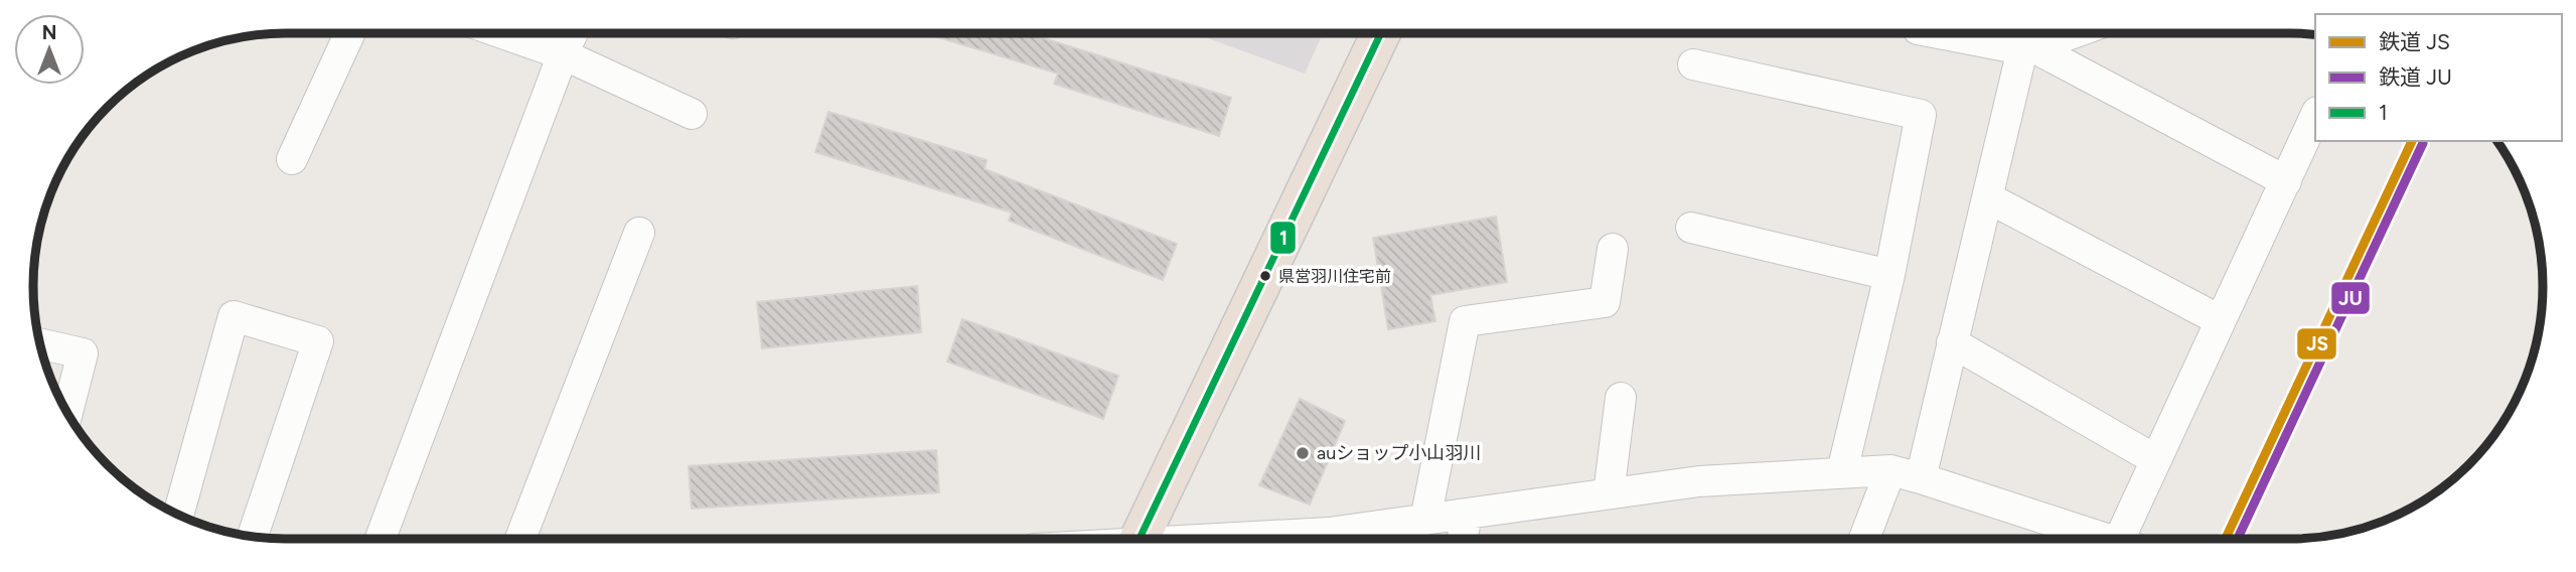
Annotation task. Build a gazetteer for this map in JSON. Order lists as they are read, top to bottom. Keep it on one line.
{"places":["県営羽川住宅前","auショップ小山羽川"],"lines":["transit line 1","rail line JS","rail line JU"],"legend":["鉄道 JS","鉄道 JU","1"],"north":"top"}
